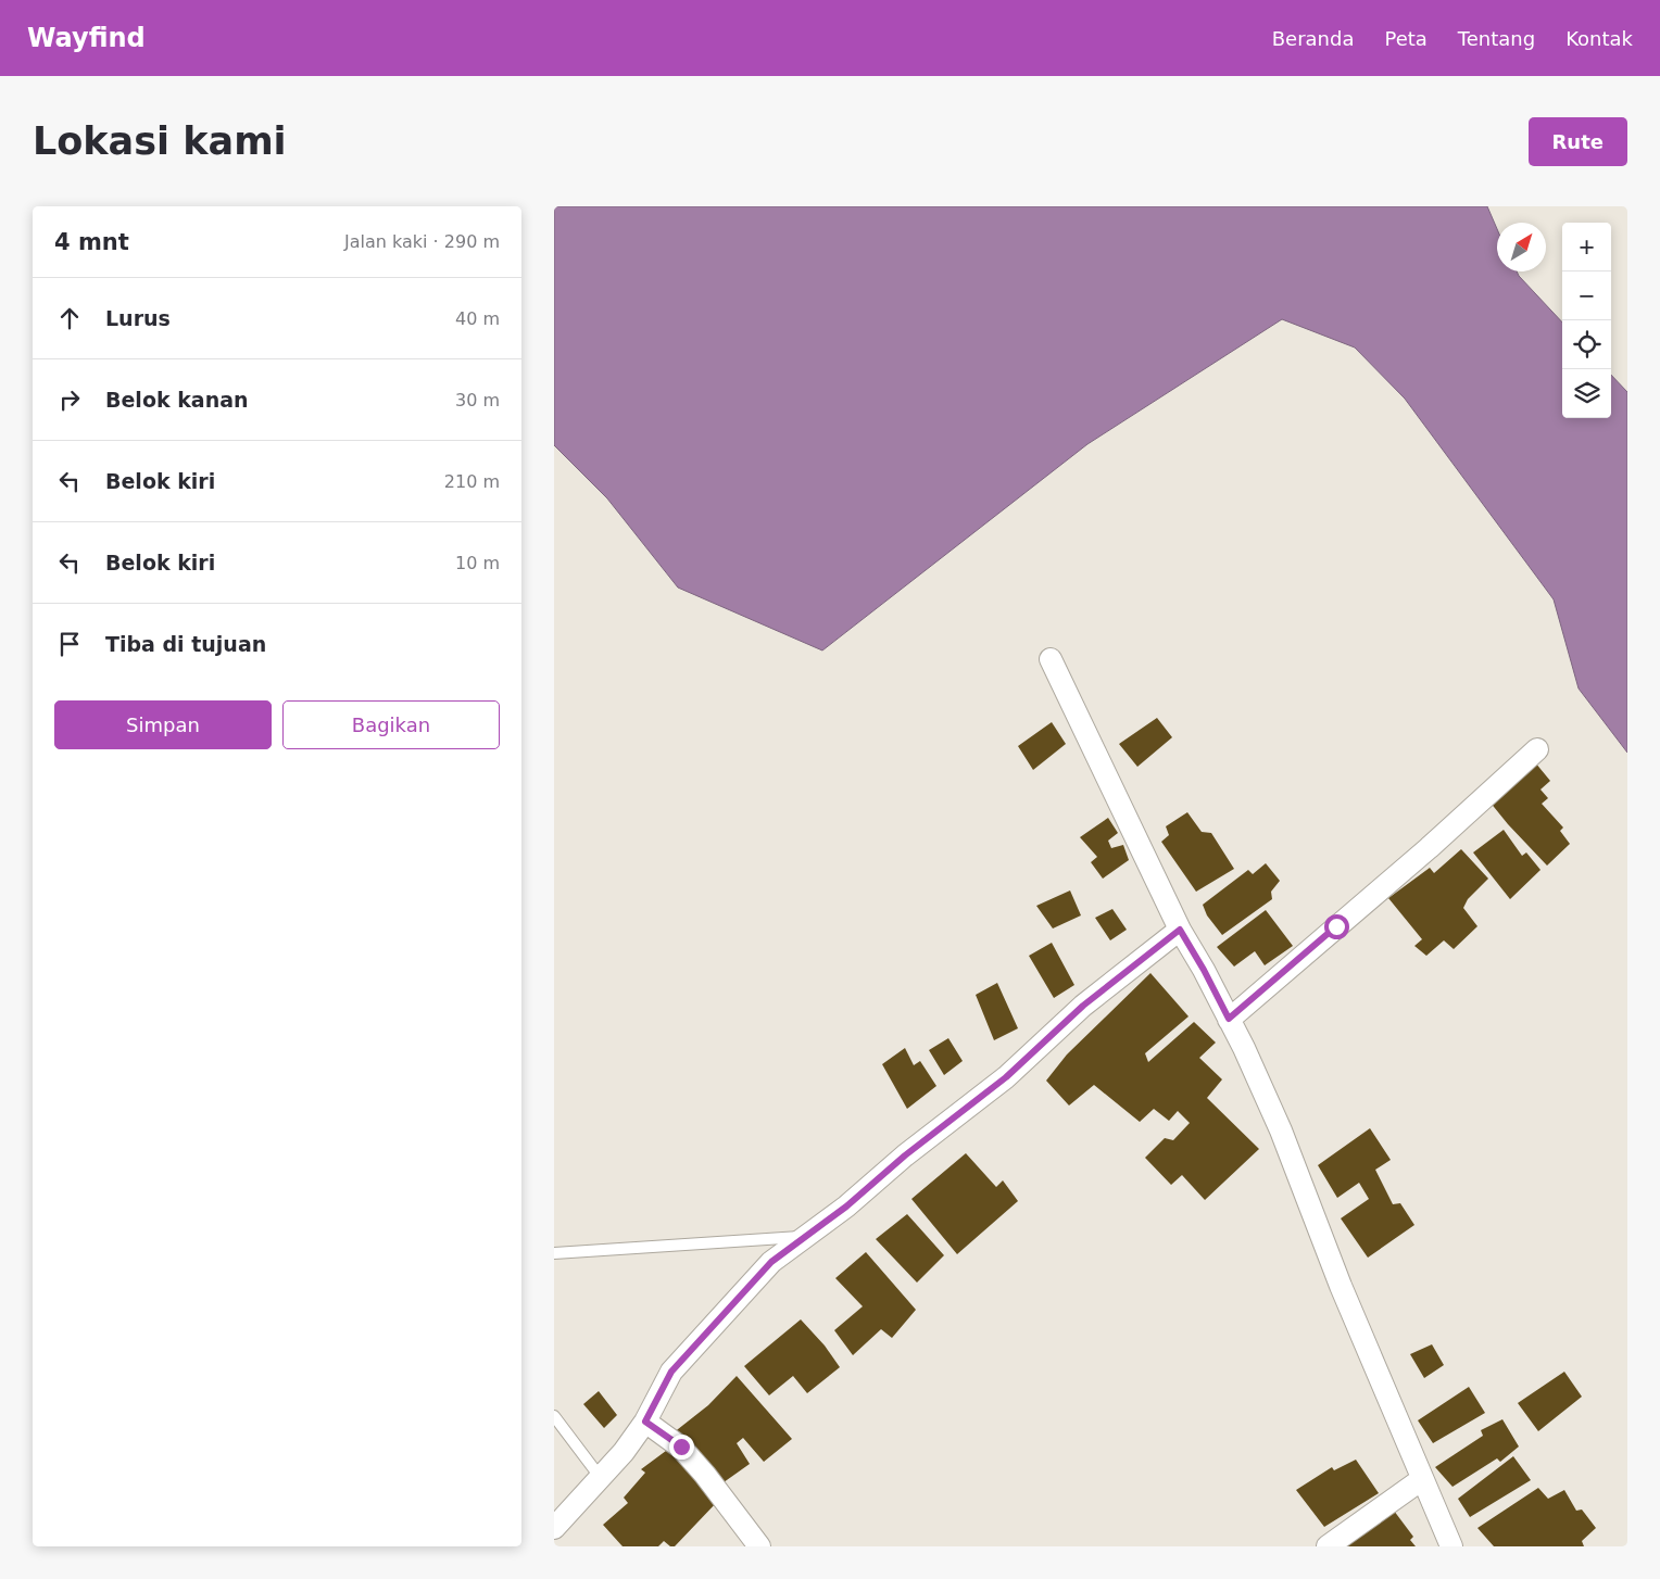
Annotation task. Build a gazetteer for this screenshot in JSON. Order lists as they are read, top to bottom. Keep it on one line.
{"north":"top right","page":{"header":"Wayfind","nav":["Beranda","Peta","Tentang","Kontak"],"buttons":["Rute",["Simpan","Bagikan"]],"title":"Lokasi kami","heading":["4 mnt","Jalan kaki · 290 m"],"map_buttons":["+","−"],"list":[["Lurus","40 m"],["Belok kanan","30 m"],["Belok kiri","210 m"],["Belok kiri","10 m"],"Tiba di tujuan"]}}
